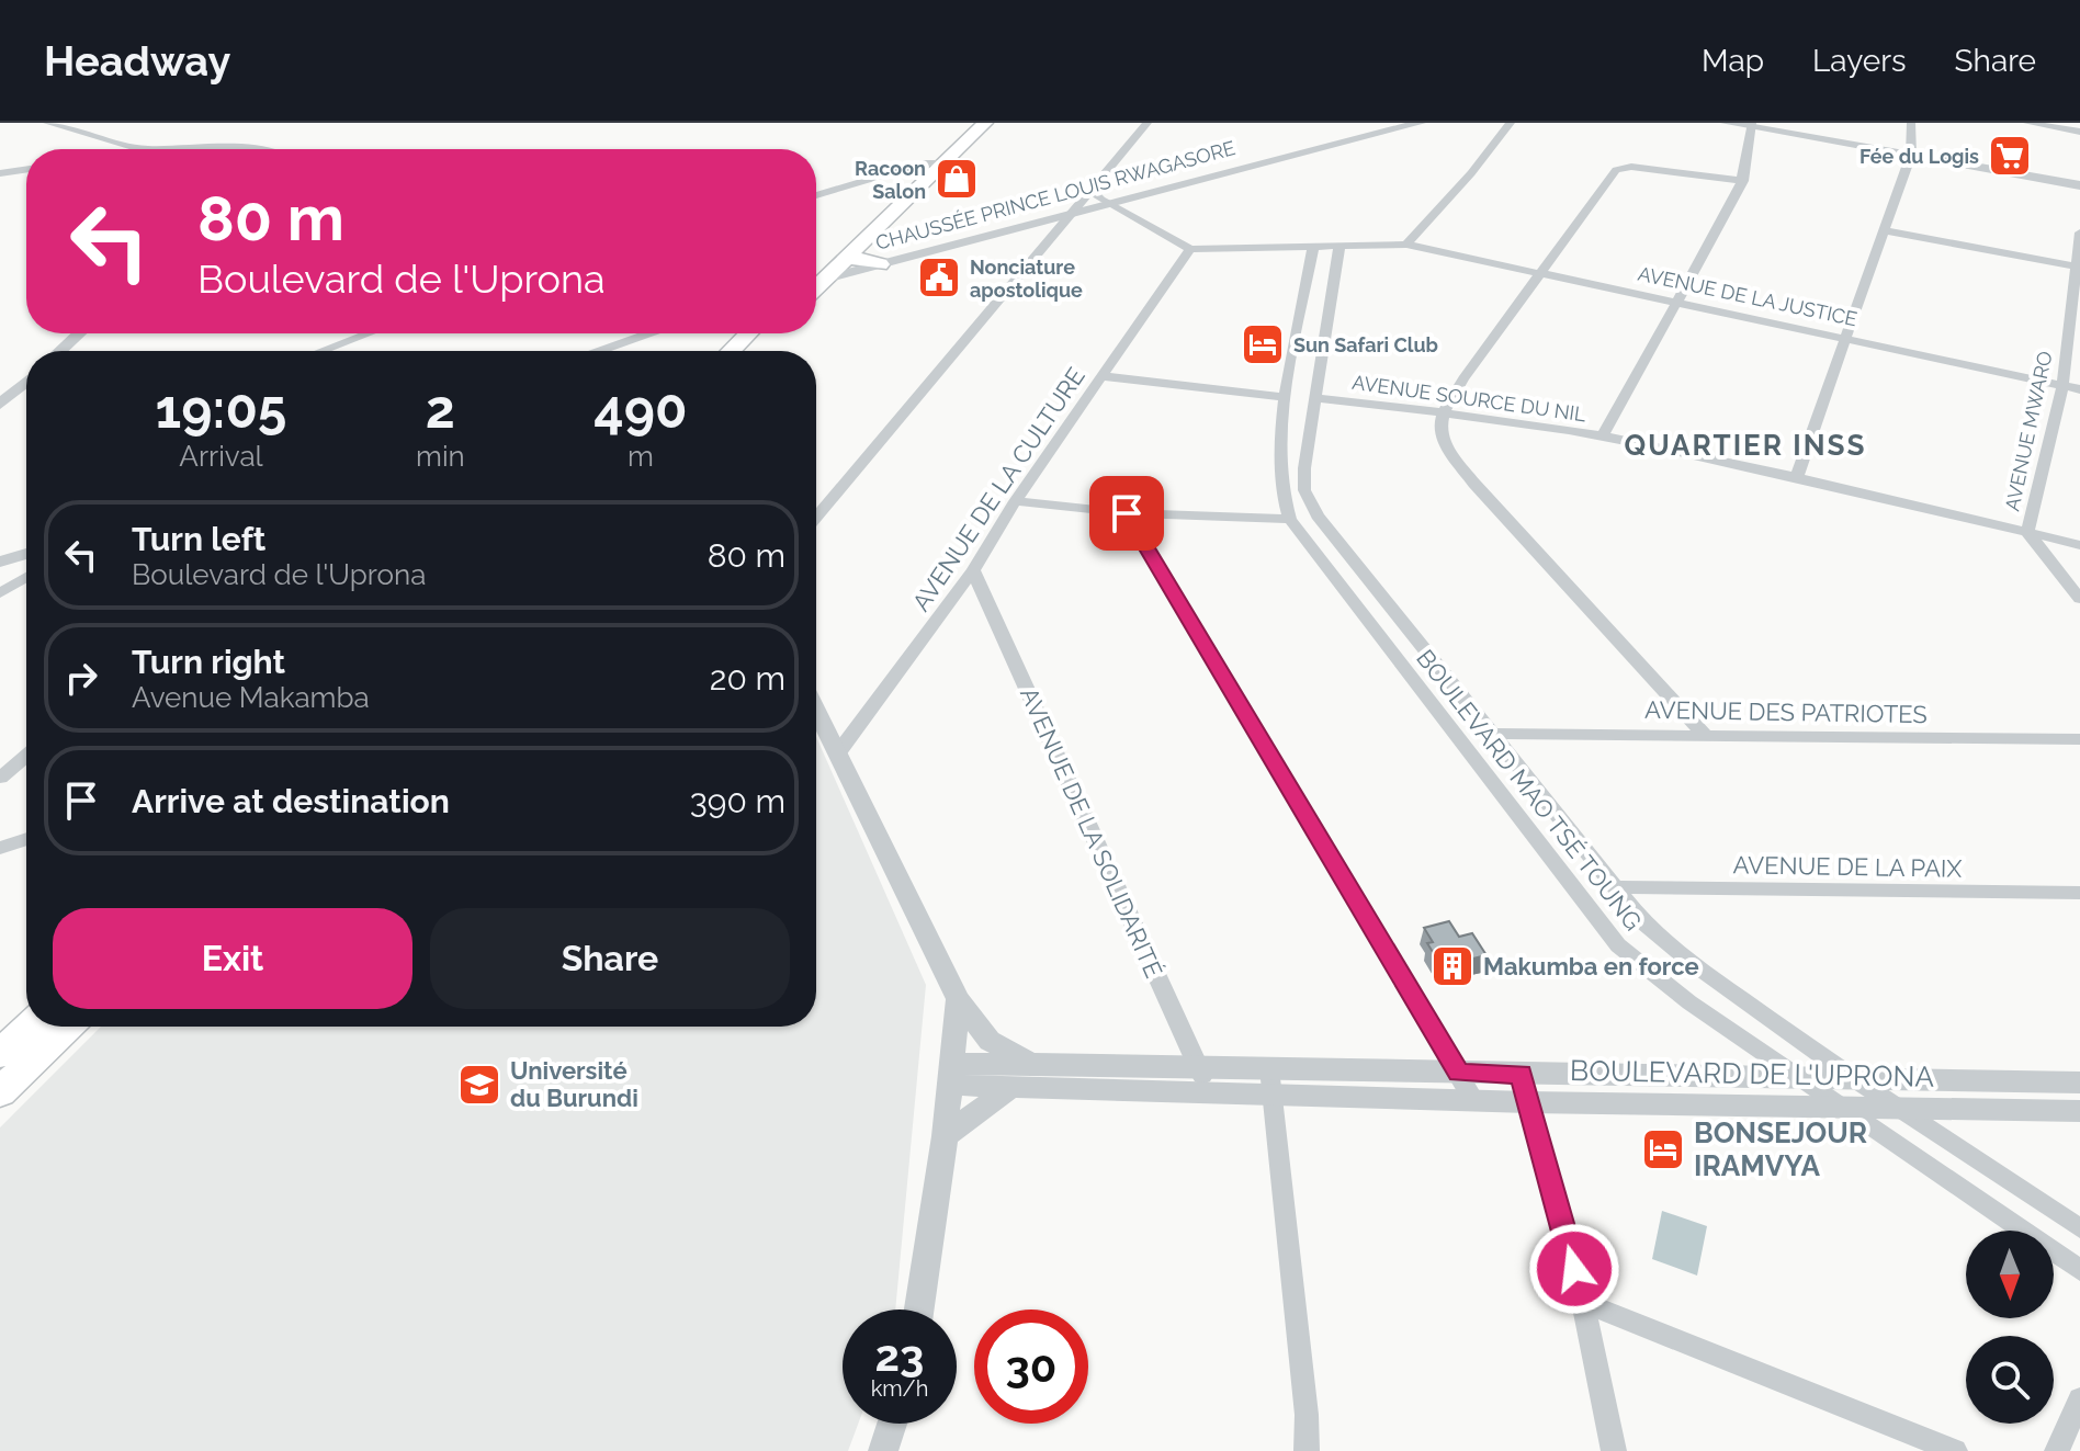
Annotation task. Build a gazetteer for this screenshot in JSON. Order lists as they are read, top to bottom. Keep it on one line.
{"streets":{"street":["CHAUSSÉE PRINCE LOUIS RWAGASORE","AVENUE DE LA JUSTICE","AVENUE SOURCE DU NIL","AVENUE MWARO","AVENUE DE LA CULTURE","AVENUE DES PATRIOTES","BOULEVARD MAO TSÉ TOUNG","AVENUE DE LA SOLIDARITÉ","AVENUE DE LA PAIX","BOULEVARD DE L'UPRONA"]},"crossings":[["AVENUE DE LA JUSTICE","AVENUE MWARO"],["AVENUE DE LA JUSTICE","AVENUE DE LA CULTURE"],["AVENUE DE LA JUSTICE","BOULEVARD MAO TSÉ TOUNG"],["AVENUE SOURCE DU NIL","AVENUE MWARO"],["AVENUE SOURCE DU NIL","BOULEVARD MAO TSÉ TOUNG"],["AVENUE DE LA CULTURE","AVENUE DE LA SOLIDARITÉ"],["AVENUE DES PATRIOTES","BOULEVARD MAO TSÉ TOUNG"],["BOULEVARD MAO TSÉ TOUNG","AVENUE DE LA PAIX"],["BOULEVARD MAO TSÉ TOUNG","BOULEVARD DE L'UPRONA"],["AVENUE DE LA SOLIDARITÉ","BOULEVARD DE L'UPRONA"]],"districts":["QUARTIER INSS"],"places":{"supermarket":["Fée du Logis"],"shop":["Racoon Salon"],"public building":["Nonciature apostolique"],"hotel":["Sun Safari Club","BONSEJOUR IRAMVYA"],"building":["Makumba en force"],"school or university":["Université du Burundi"]},"north":"bottom","page":{"header":"Headway","nav":["Map","Layers","Share"],"turn":["80 m","Boulevard de l'Uprona"],"eta":["19:05","Arrival","2","min","490","m"],"list":[{"name":"Turn left","note":"Boulevard de l'Uprona","value":"80 m"},{"name":"Turn right","note":"Avenue Makamba","value":"20 m"},{"name":"Arrive at destination","value":"390 m"}],"buttons":["Exit","Share"],"speed":"23 km/h","limit":"30"}}
